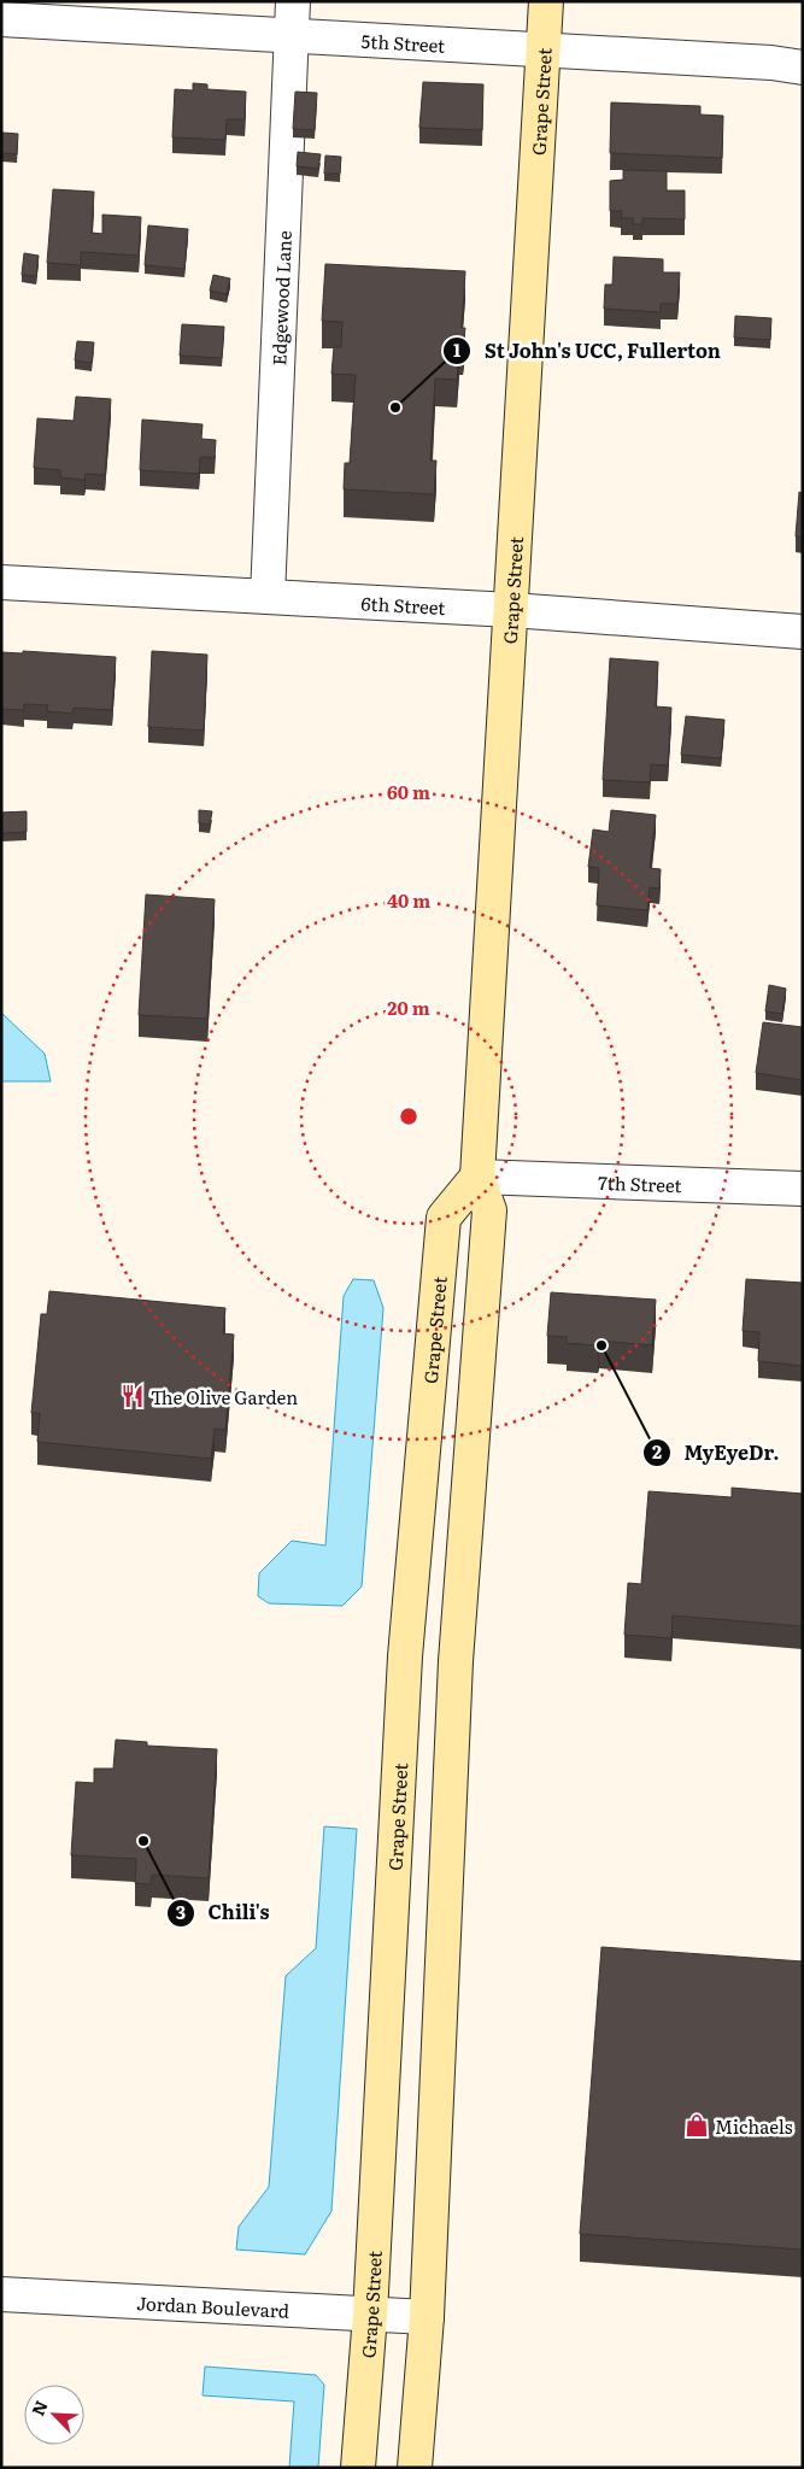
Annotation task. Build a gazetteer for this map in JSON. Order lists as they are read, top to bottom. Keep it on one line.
{"streets":{"main road":["Grape Street"],"street":["5th Street","Edgewood Lane","6th Street","7th Street","Jordan Boulevard"]},"crossings":[["5th Street","Grape Street"],["5th Street","Edgewood Lane"],["Grape Street","6th Street"],["Grape Street","7th Street"],["Grape Street","Jordan Boulevard"],["Edgewood Lane","6th Street"]],"places":{"other":["St John's UCC, Fullerton","MyEyeDr.","Chili's"],"restaurant":["The Olive Garden"],"shop":["Michaels"]},"north":"top left","rings":["60 m","40 m","20 m"]}
